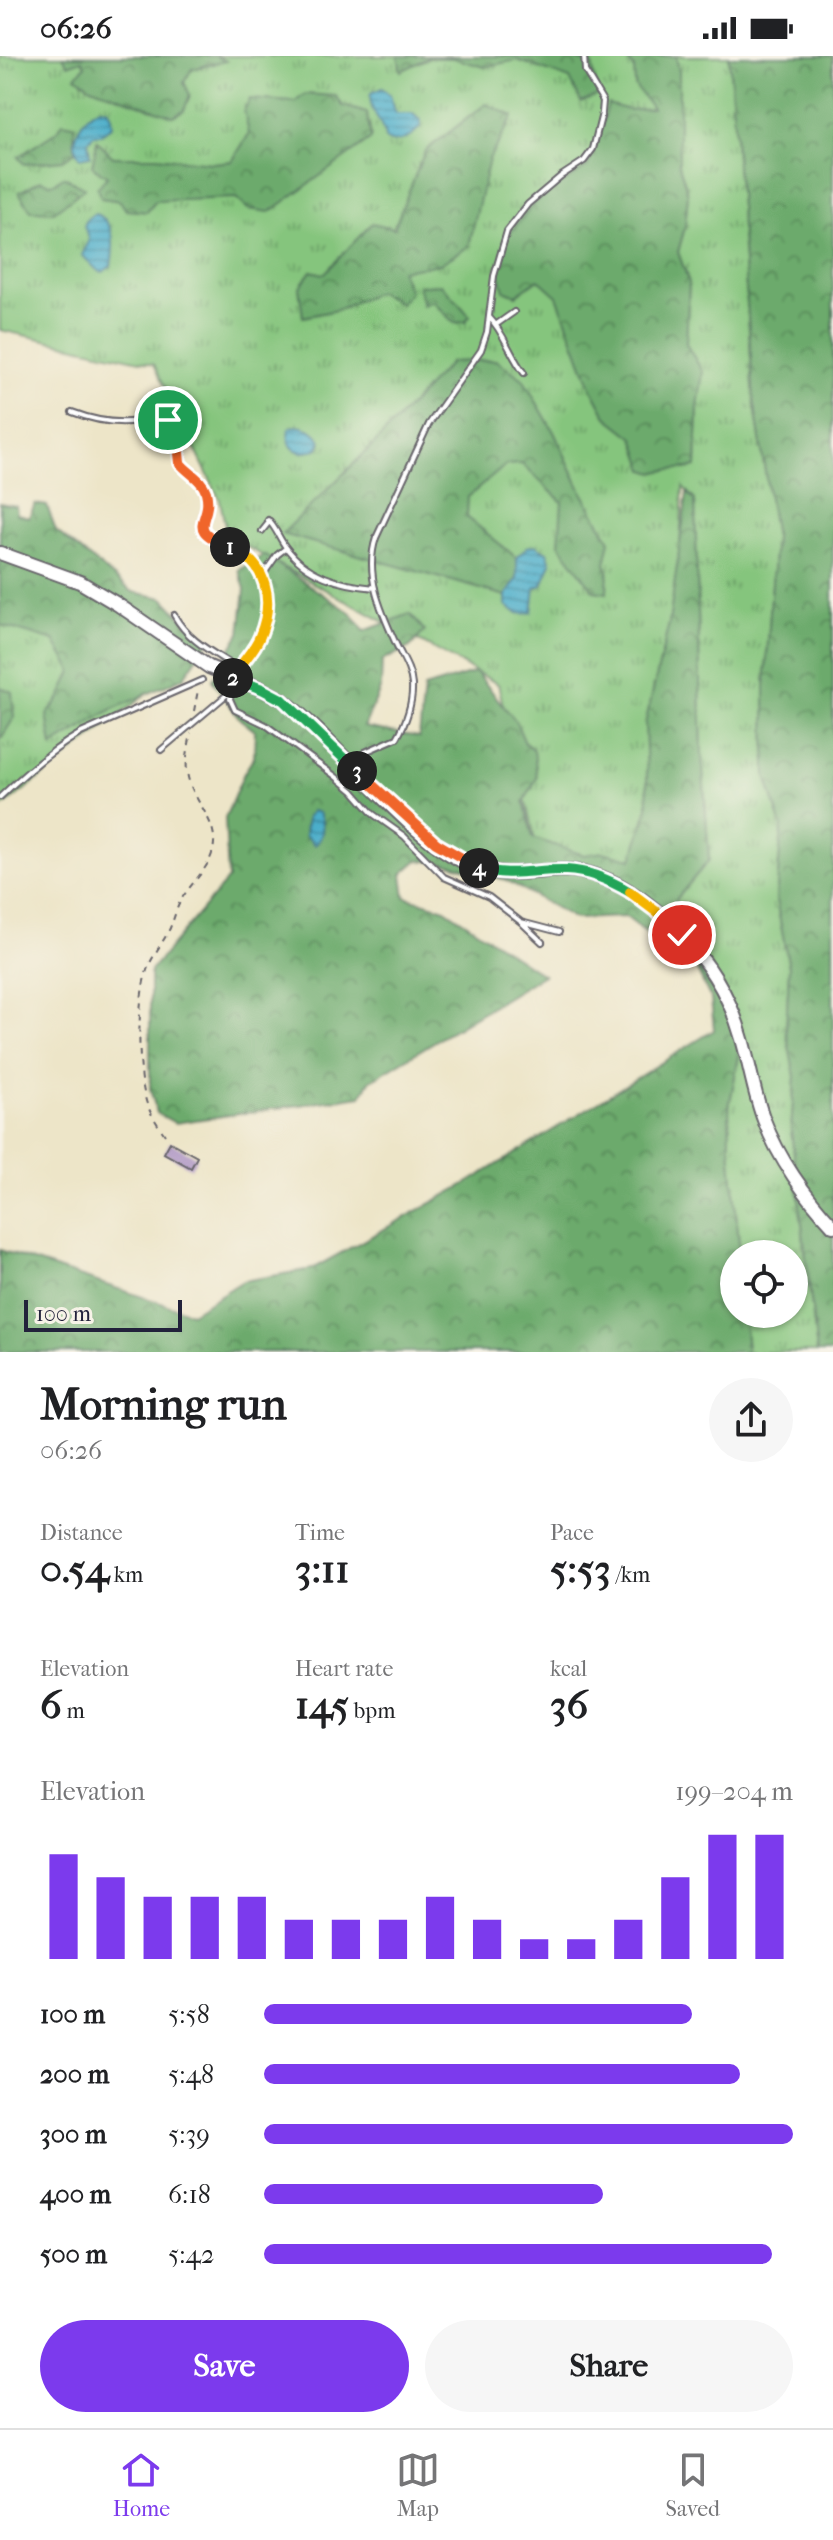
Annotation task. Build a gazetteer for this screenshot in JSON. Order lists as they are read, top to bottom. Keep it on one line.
{"scale_bar":"100 m","page":{"status":"06:26","pins":["1","2","3","4"],"scale":"100 m","heading":["Morning run","06:26"],"stats":[["Distance","0.54 km"],["Time","3:11"],["Pace","5:53 /km"],["Elevation","6 m"],["Heart rate","145 bpm"],["kcal","36"]],"chart":["Elevation","199–204 m"],"list":[{"name":"100 m","note":"5:58"},{"name":"200 m","note":"5:48"},{"name":"300 m","note":"5:39"},{"name":"400 m","note":"6:18"},{"name":"500 m","note":"5:42"}],"buttons":["Save","Share"],"tabs":["Home","Map","Saved"]}}
